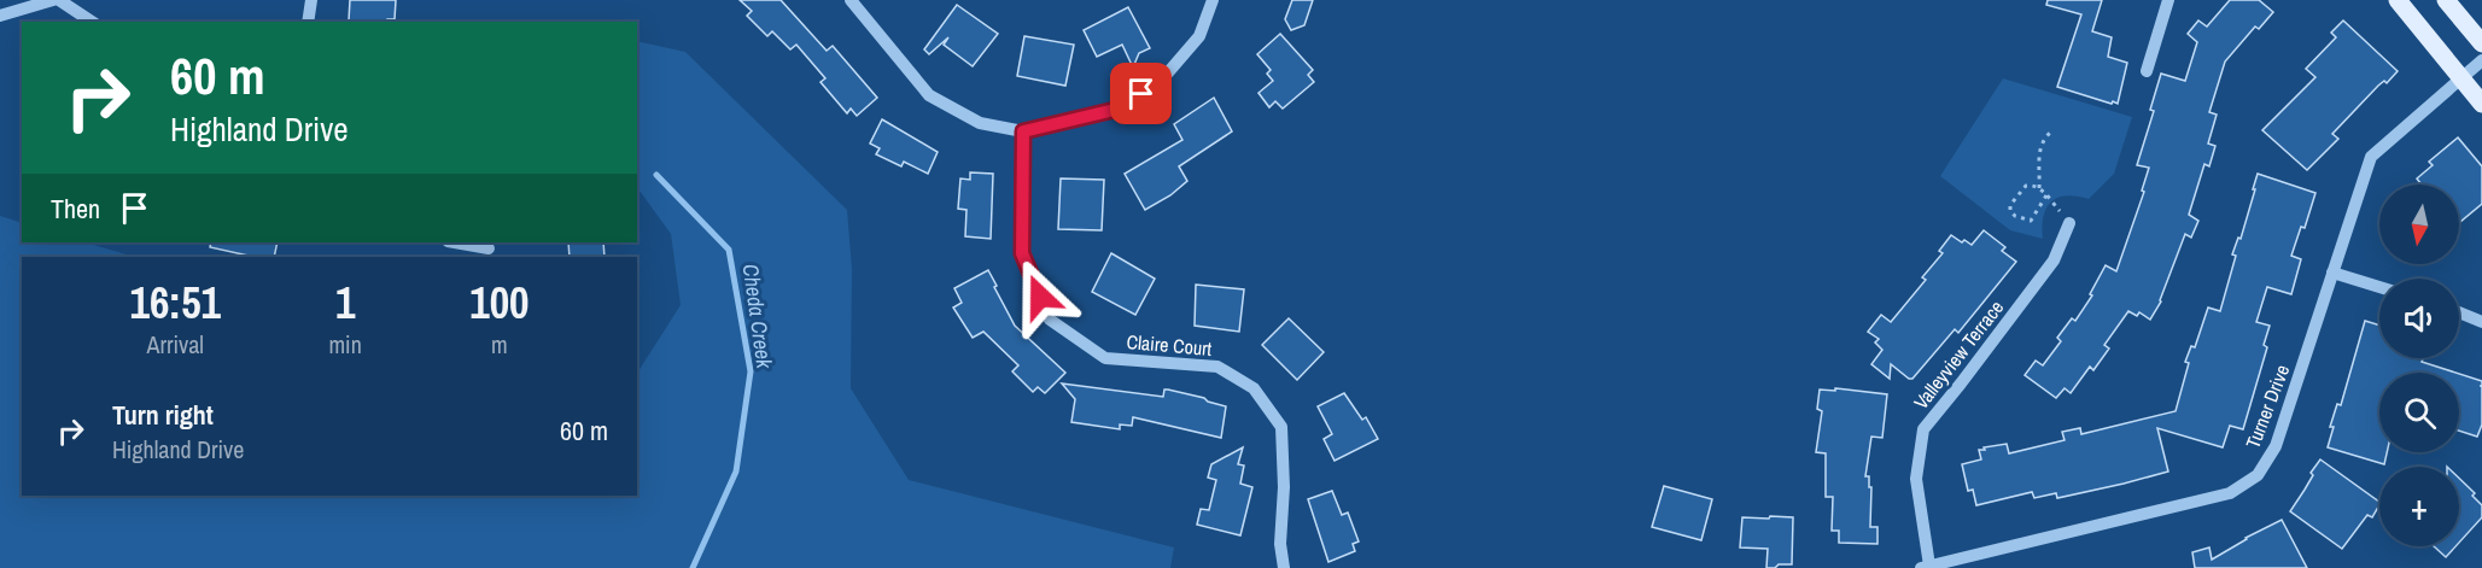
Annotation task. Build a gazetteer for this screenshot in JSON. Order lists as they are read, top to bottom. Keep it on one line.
{"streets":{"street":["Claire Court","Valleyview Terrace","Turner Drive"]},"crossings":[["Valleyview Terrace","Turner Drive"]],"water":["Cheda Creek"],"north":"bottom","page":{"turn":["60 m","Highland Drive"],"then":"Then","map_buttons":"+","eta":["16:51","Arrival","1","min","100","m"],"list":[{"name":"Turn right","note":"Highland Drive","value":"60 m"}]}}
